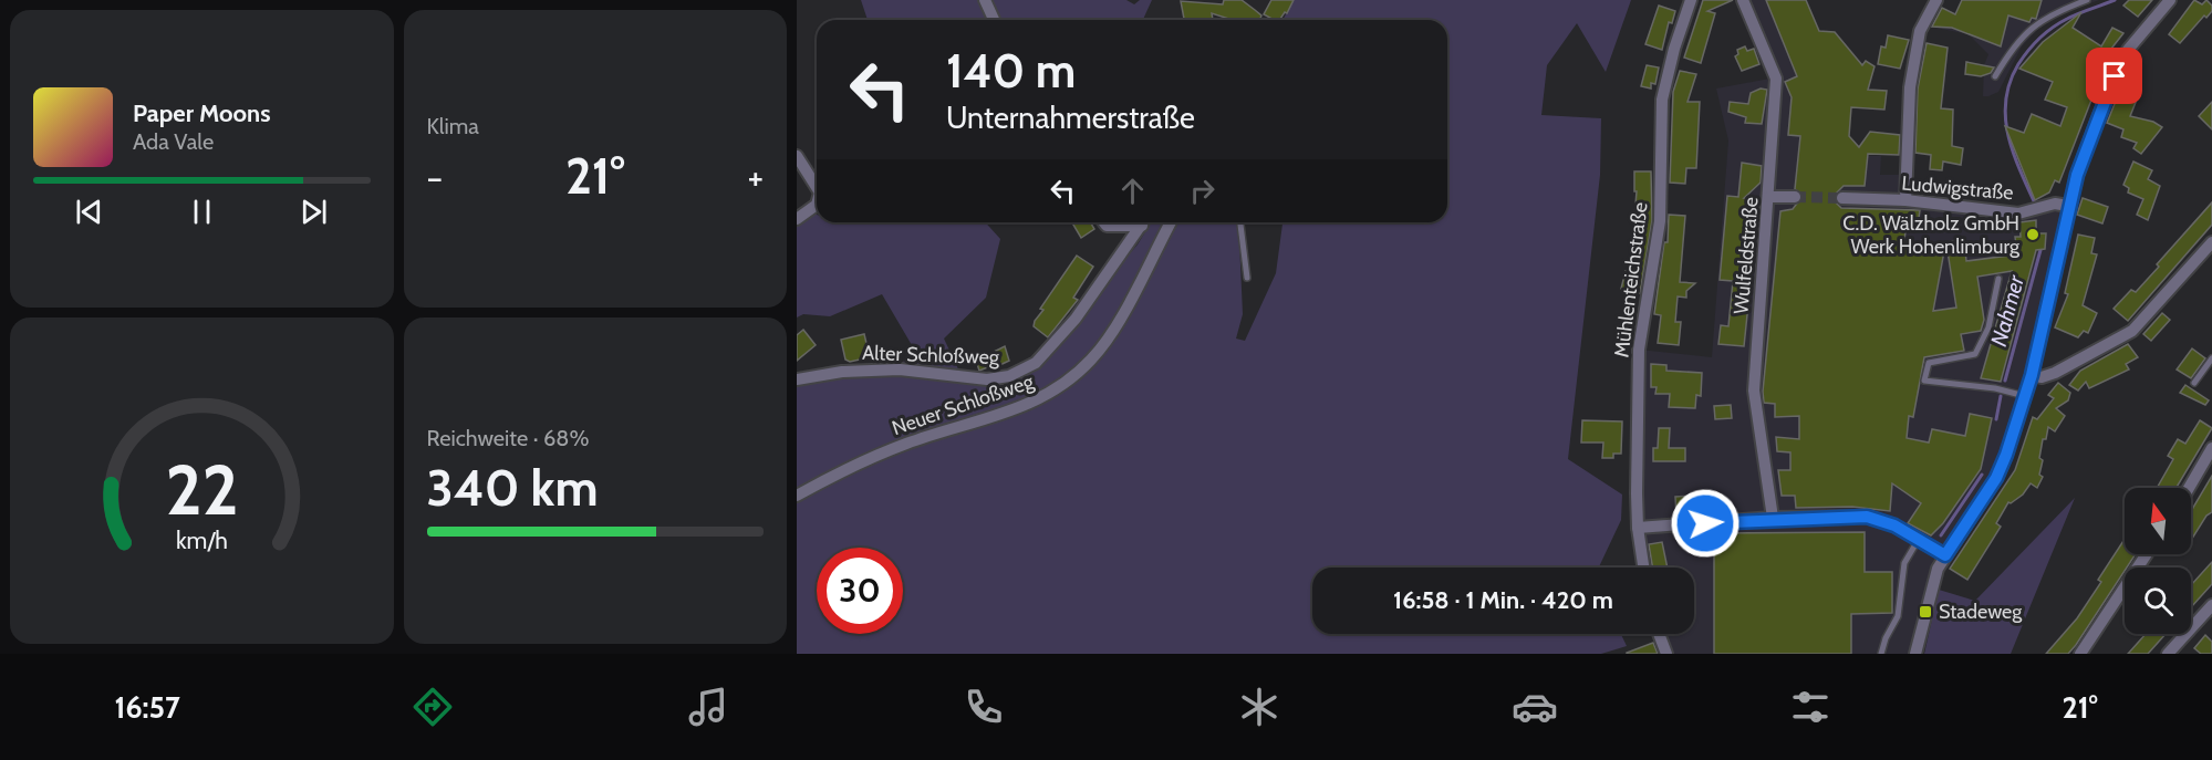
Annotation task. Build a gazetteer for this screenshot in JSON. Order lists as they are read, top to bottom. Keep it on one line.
{"streets":{"street":["Ludwigstraße","Wulfeldstraße","Mühlenteichstraße","Alter Schloßweg","Neuer Schloßweg"]},"water":["Nahmer"],"places":{"other":["C.D. Wälzholz GmbH Werk Hohenlimburg"],"transit":["Stadeweg"]},"north":"top","page":{"tile":["Klima",["Reichweite · 68%","340 km"]],"turn":["140 m","Unternahmerstraße"],"song":["Paper Moons","Ada Vale"],"heat":["−","21°","+"],"limit":"30","trip":"16:58 · 1 Min. · 420 m","tabs":["16:57","21°"],"gauge":["22","km/h"]}}
